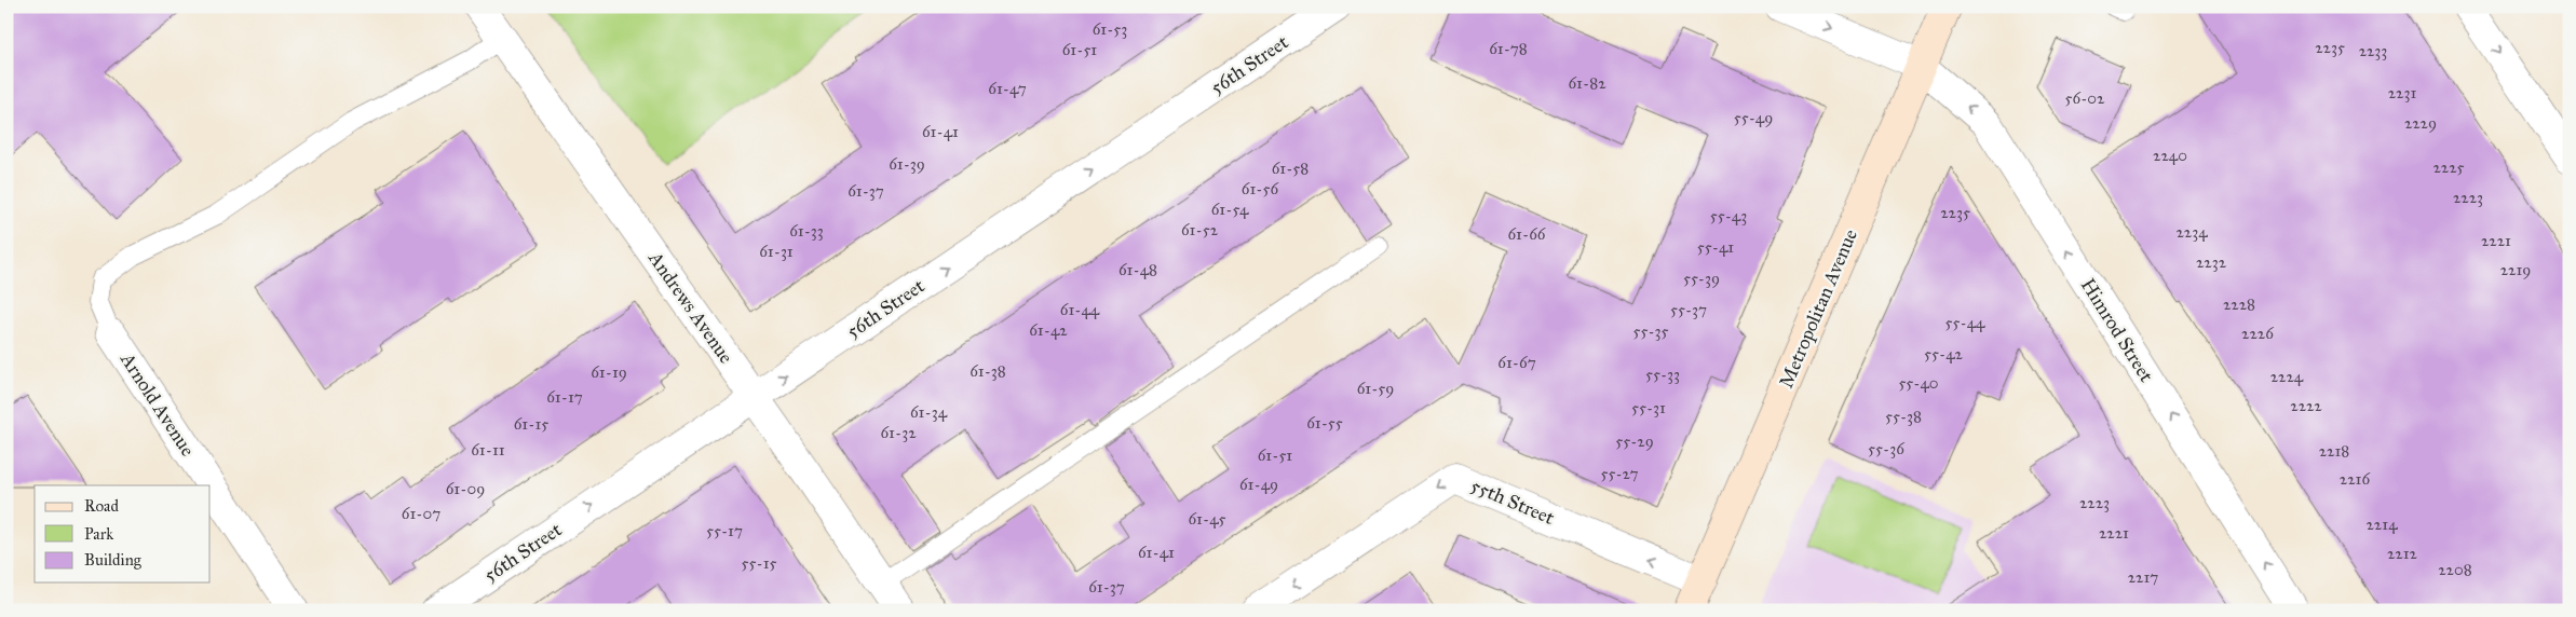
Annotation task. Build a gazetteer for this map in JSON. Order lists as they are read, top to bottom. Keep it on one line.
{"streets":{"main road":["Metropolitan Avenue"],"street":["56th Street","Andrews Avenue","Himrod Street","Arnold Avenue","55th Street"]},"crossings":[["56th Street","Andrews Avenue"],["Metropolitan Avenue","Himrod Street"],["Metropolitan Avenue","55th Street"]],"one_way":["56th Street","Himrod Street","55th Street"],"house_numbers":["61-53","2235","61-78","61-51","2233","61-82","61-47","2231","56-02","55-49","2229","61-41","2240","61-39","2225","61-58","61-56","61-37","2223","61-54","2235","55-43","61-52","61-33","2234","61-66","2221","55-41","61-31","2232","61-48","2219","55-39","2228","61-44","55-37","55-44","61-42","55-35","2226","55-42","61-67","61-38","61-19","55-33","2224","55-40","61-59","61-17","2222","55-31","61-34","55-38","61-55","61-15","61-32","55-29","55-36","61-11","2218","61-51","55-27","2216","61-49","61-09","2223","61-07","61-45","2214","55-17","2221","61-41","2212","55-15","2208","2217","61-37"],"legend":["Road","Park","Building"]}
